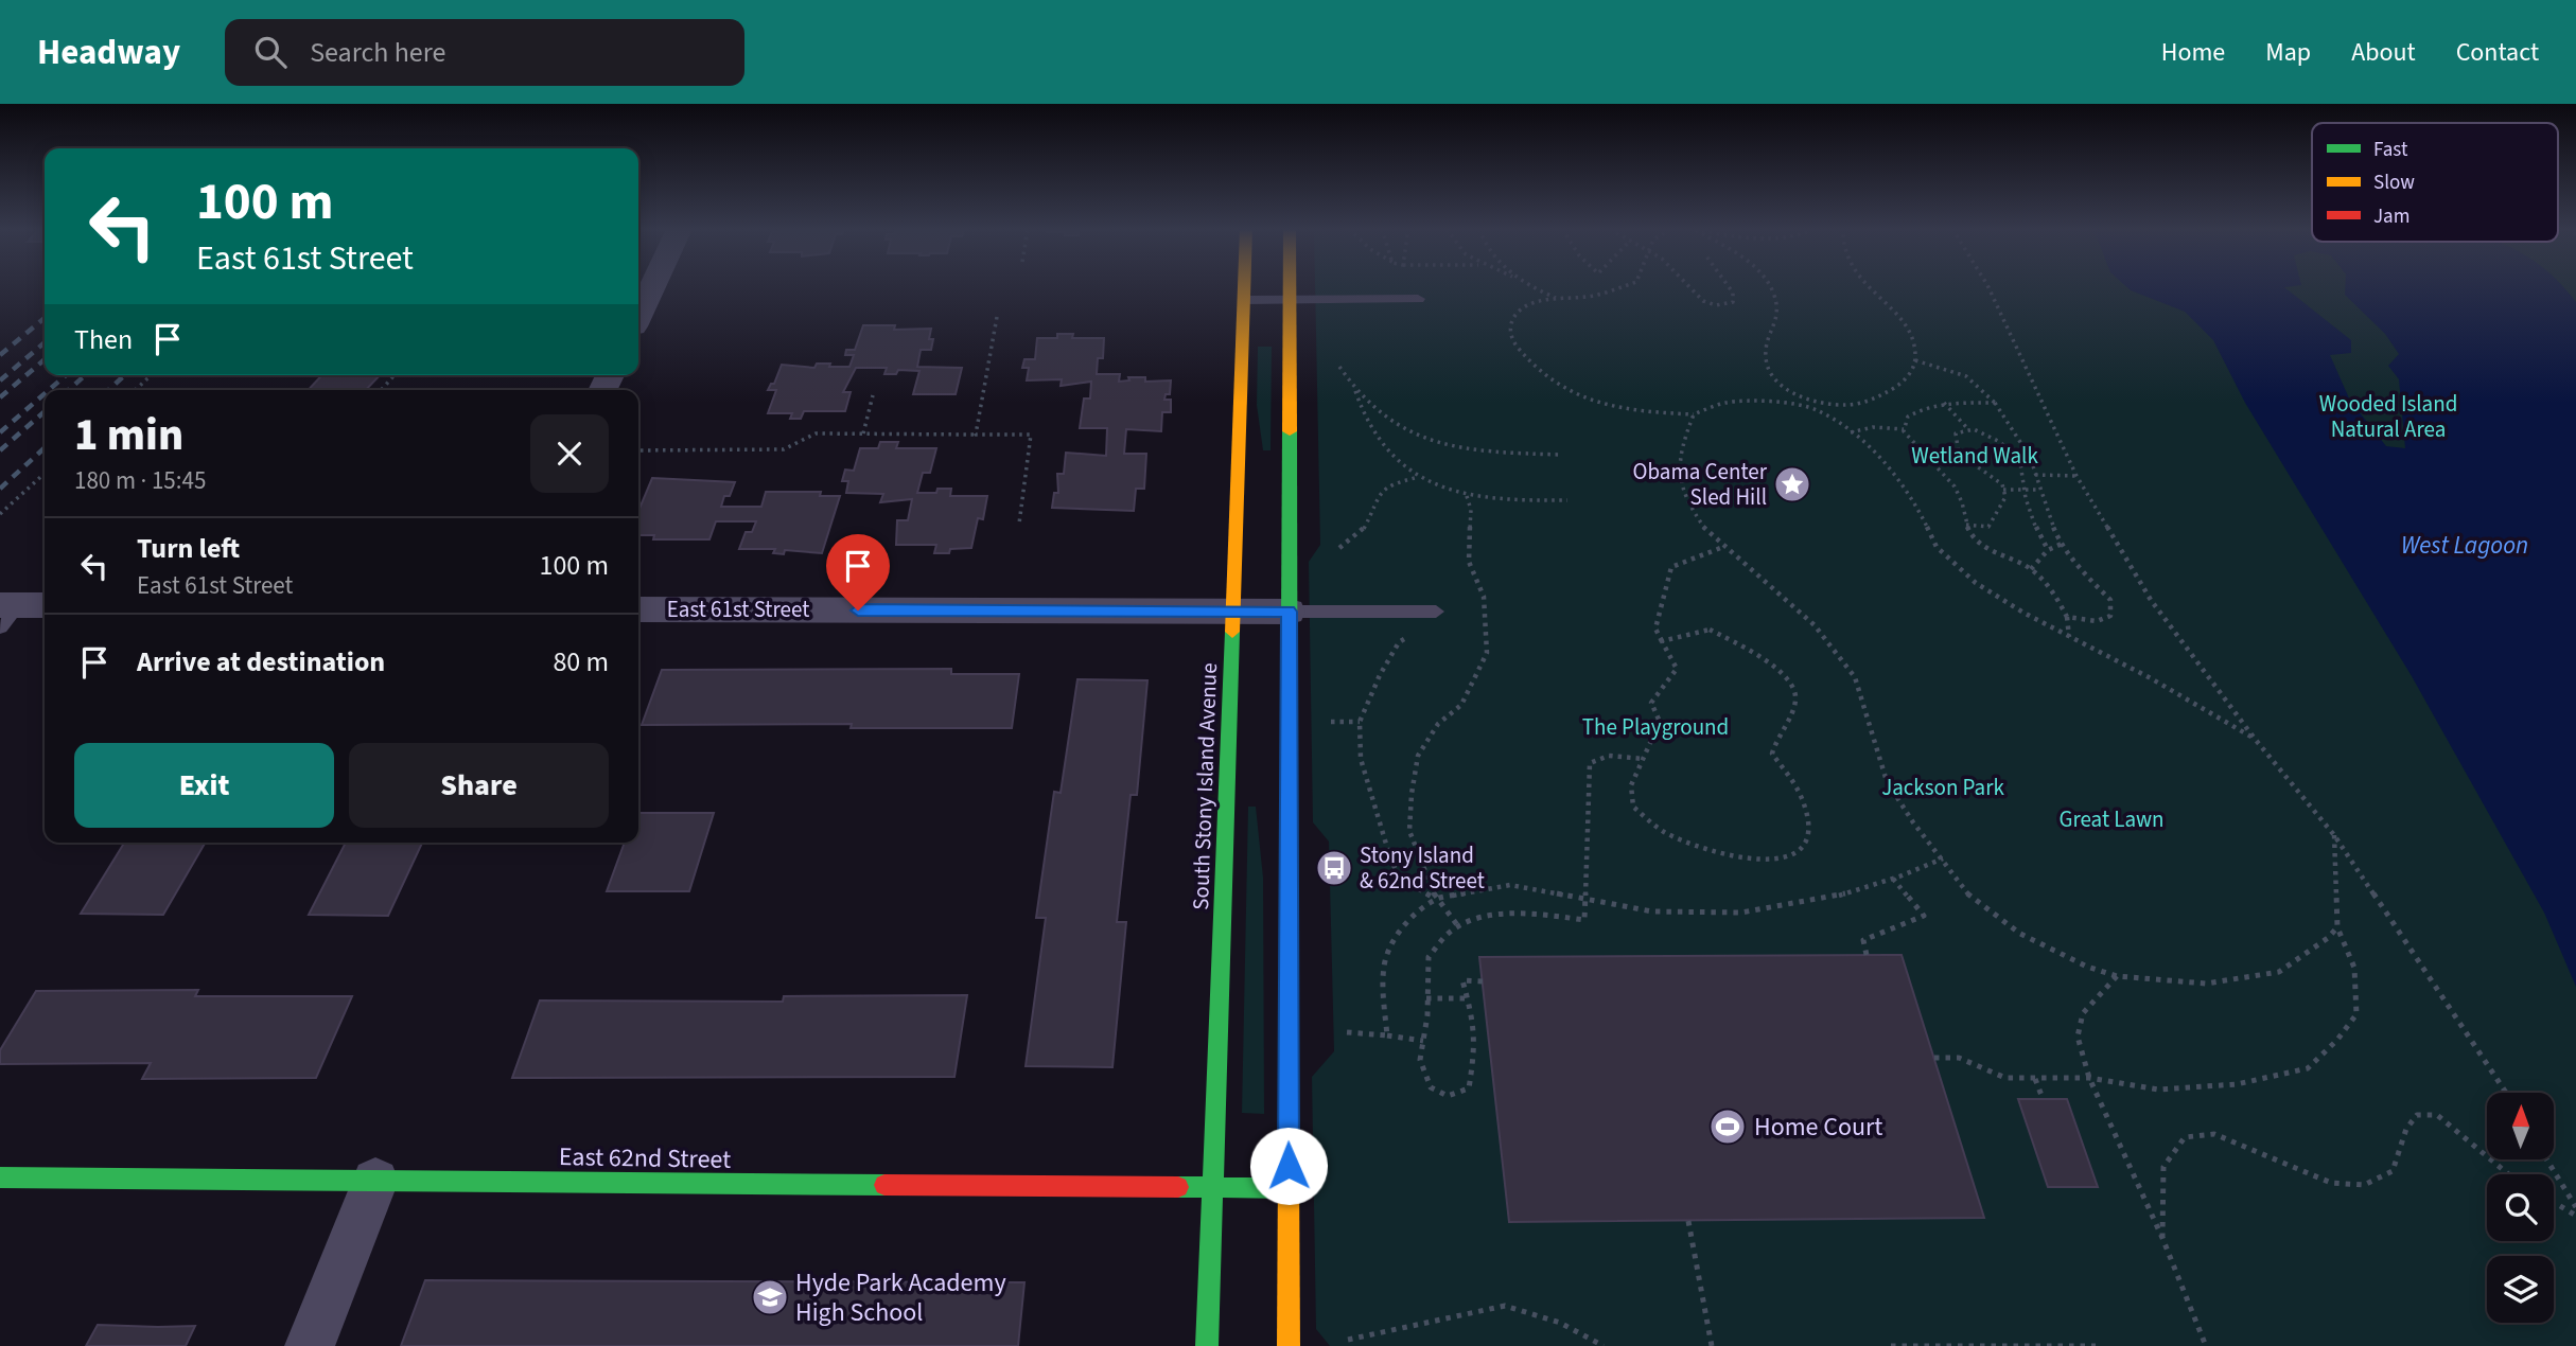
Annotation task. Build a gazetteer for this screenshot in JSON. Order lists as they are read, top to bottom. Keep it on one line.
{"streets":{"main road":["South Stony Island Avenue","East 62nd Street"],"street":["East 61st Street"]},"crossings":[["East 61st Street","South Stony Island Avenue"],["South Stony Island Avenue","East 62nd Street"]],"water":["West Lagoon"],"parks":["Wooded Island Natural Area","Wetland Walk","The Playground","Jackson Park","Great Lawn"],"places":{"place":["Obama Center Sled Hill"],"bus stop":["Stony Island & 62nd Street"],"sports":["Home Court"],"school or university":["Hyde Park Academy High School"]},"legend":["Fast","Slow","Jam"],"north":"top","page":{"header":"Headway","search":"Search here","nav":["Home","Map","About","Contact"],"turn":["100 m","East 61st Street"],"then":"Then","heading":["1 min","180 m · 15:45"],"list":[{"name":"Turn left","note":"East 61st Street","value":"100 m"},{"name":"Arrive at destination","value":"80 m"}],"buttons":["Exit","Share"]}}
